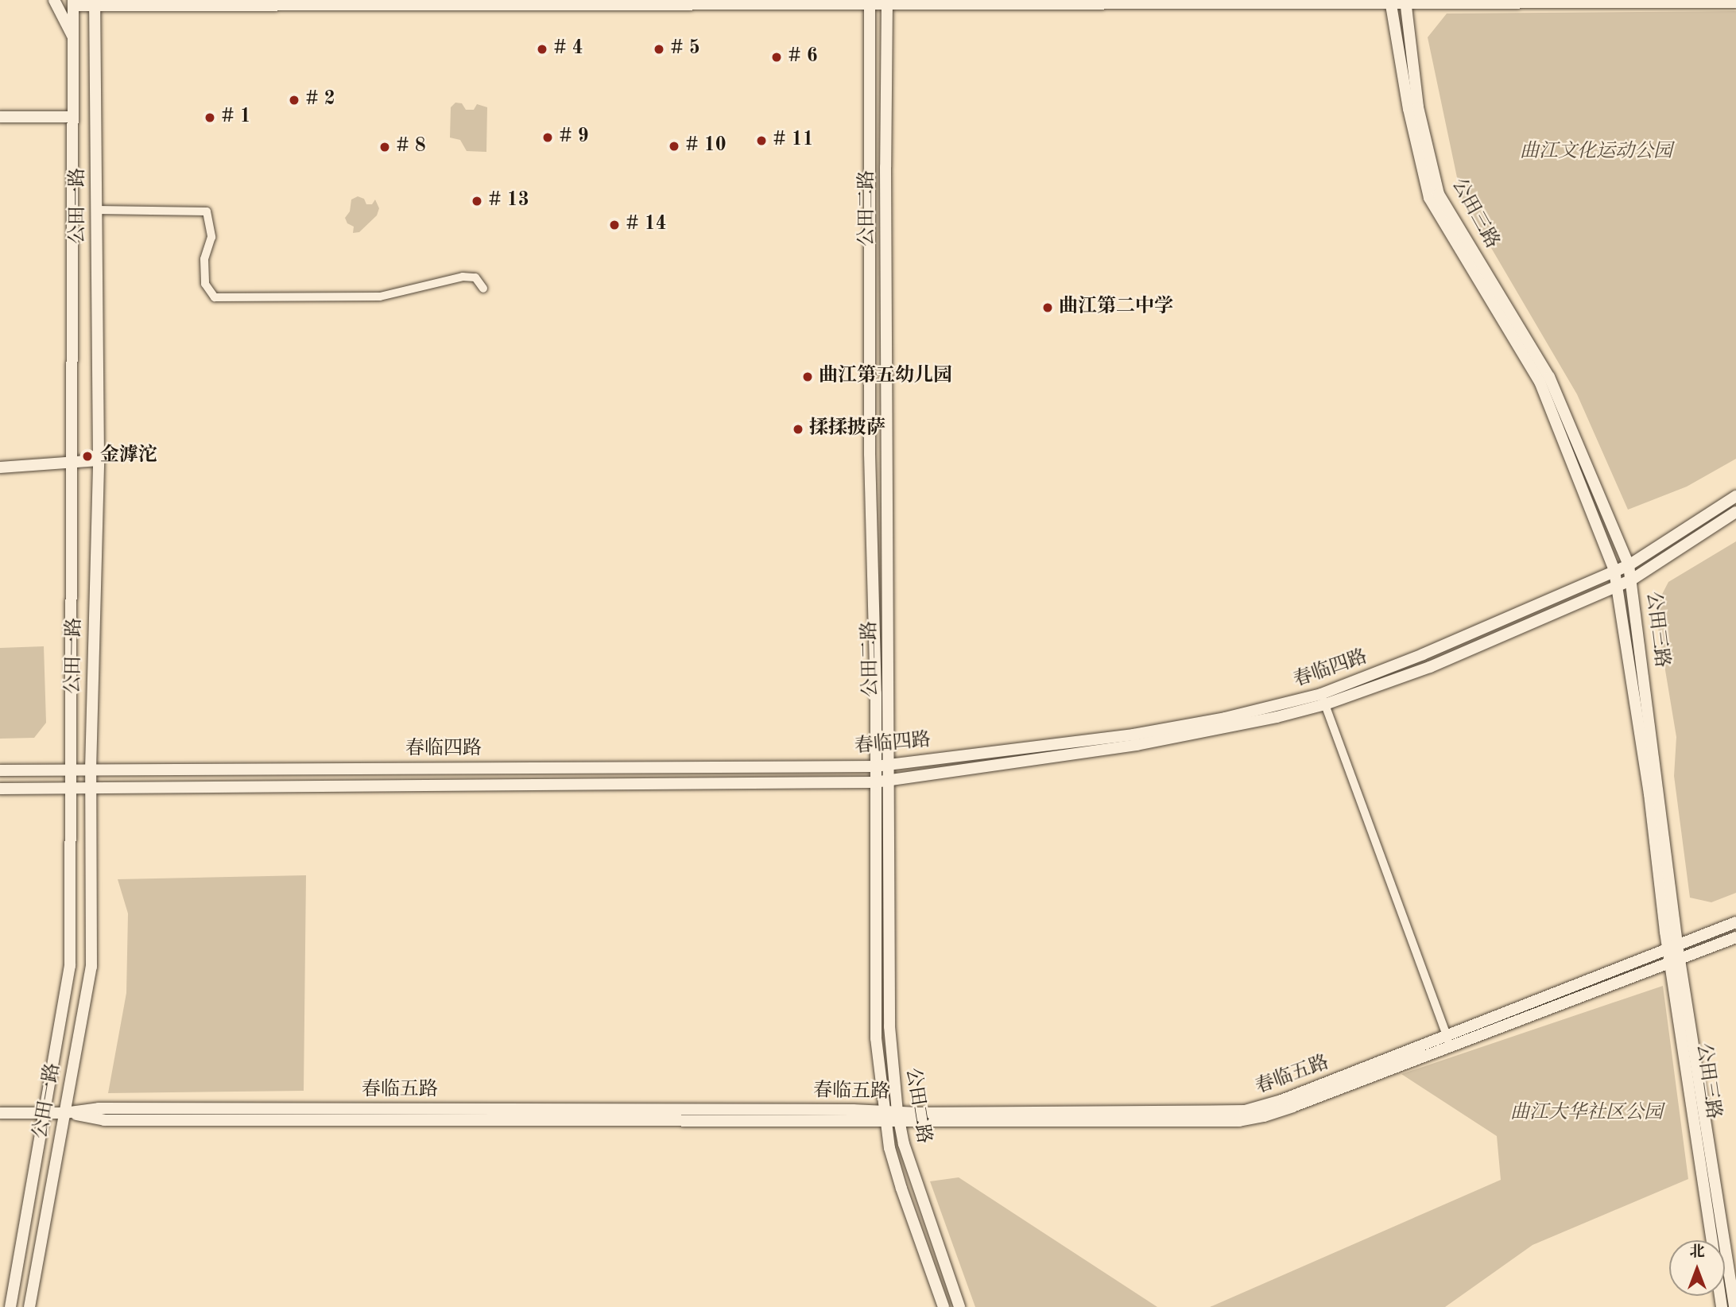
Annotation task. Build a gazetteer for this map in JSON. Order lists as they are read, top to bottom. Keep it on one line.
{"streets":{"street":["公田一路","公田二路","公田三路","春临四路","春临五路"]},"crossings":[["公田一路","春临四路"],["公田一路","春临五路"],["公田二路","春临四路"],["公田二路","春临五路"],["公田三路","春临四路"],["公田三路","春临五路"]],"parks":["曲江文化运动公园","曲江大华社区公园"],"places":["# 4","# 5","# 6","# 2","# 1","# 9","# 11","# 10","# 8","# 13","# 14","曲江第二中学","曲江第五幼儿园","揉揉披萨","金滹沱"],"north":"top"}
